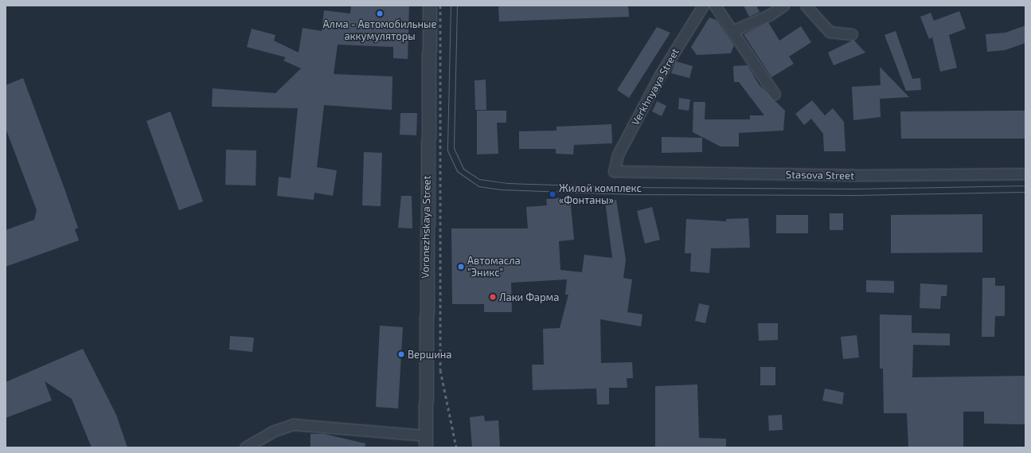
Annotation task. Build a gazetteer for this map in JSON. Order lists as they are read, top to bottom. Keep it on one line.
{"streets":{"street":["Verkhnyaya Street","Stasova Street","Voronezhskaya Street"]},"crossings":[["Verkhnyaya Street","Stasova Street"]],"places":["Алма - Автомобильные аккумуляторы","Жилой комплекс «Фонтаны»","Автомасла \"Эникс\"","Лаки Фарма","Вершина"]}
